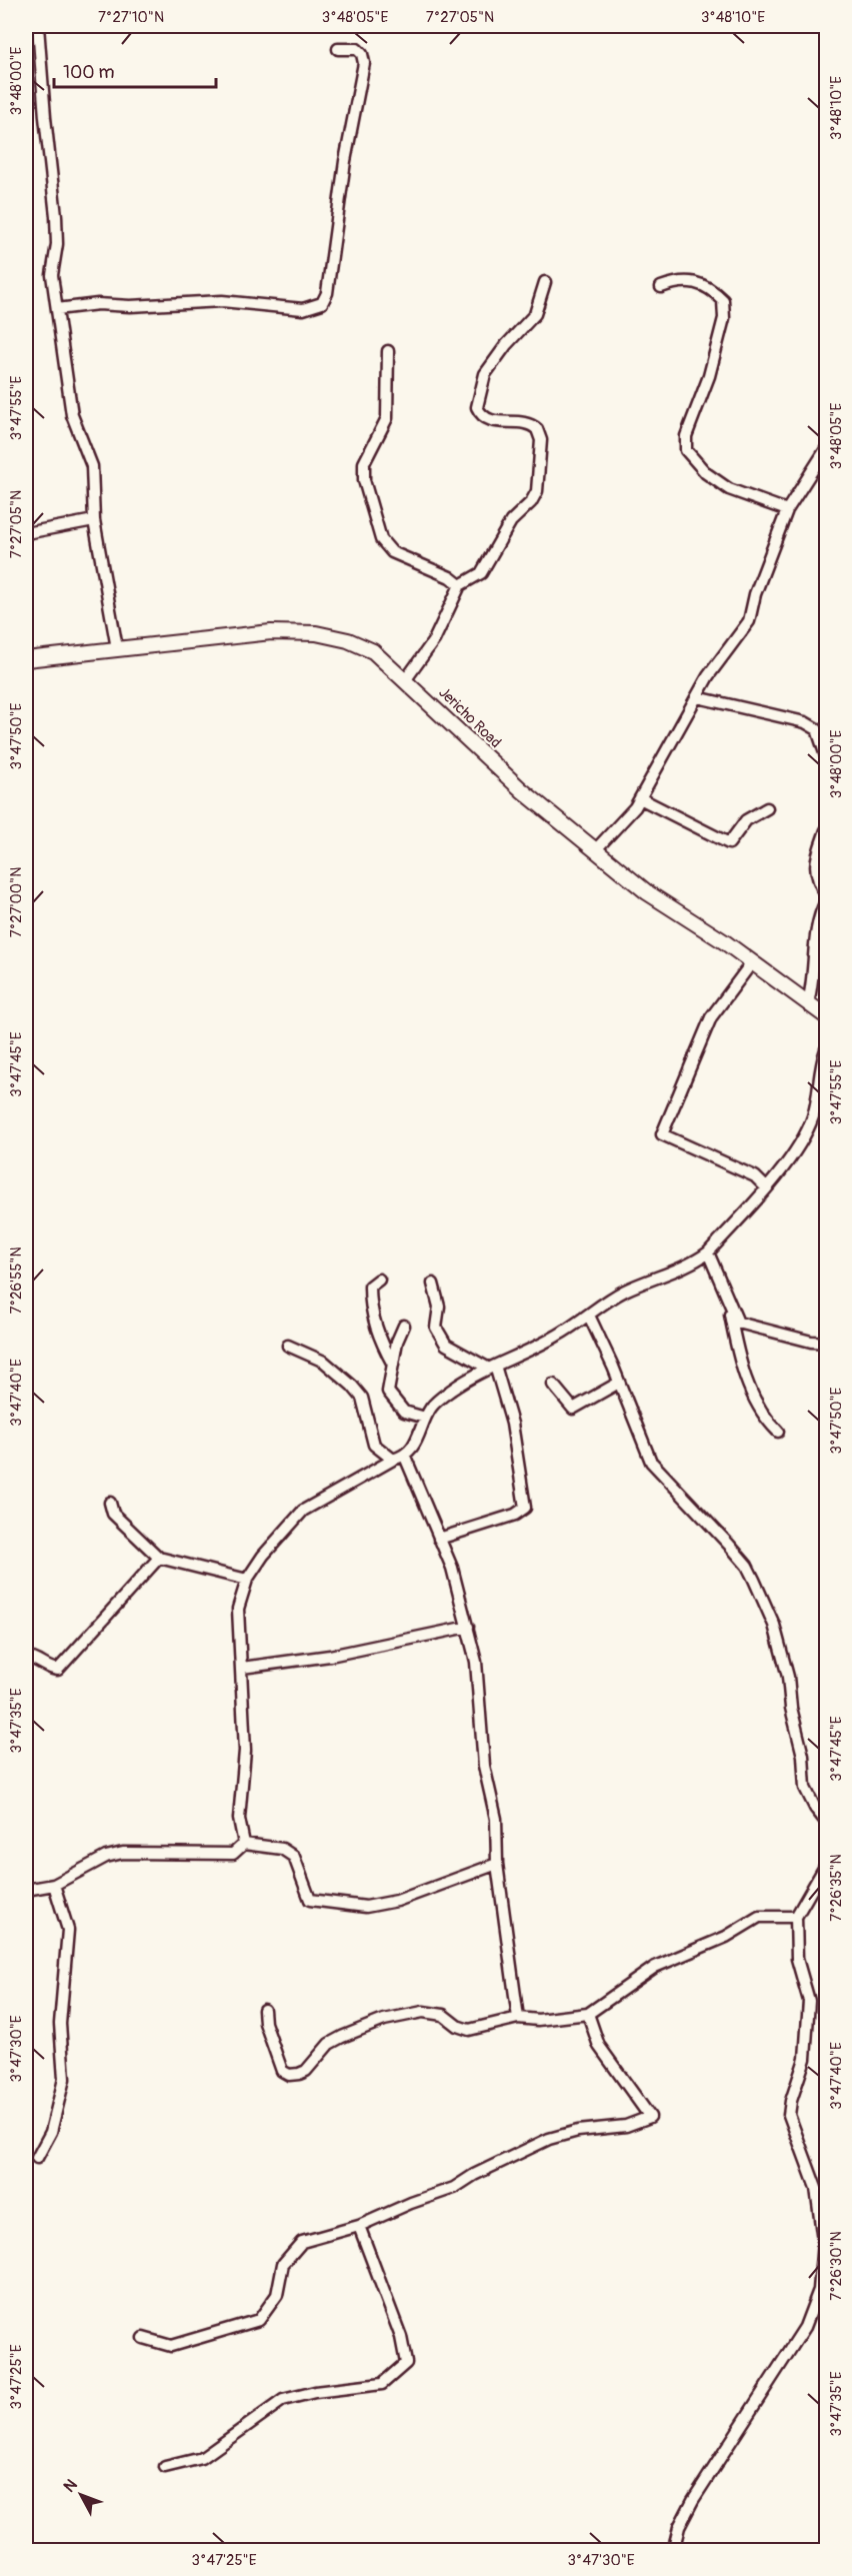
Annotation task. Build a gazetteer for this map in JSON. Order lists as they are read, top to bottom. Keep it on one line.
{"streets":{"street":["Jericho Road"]},"scale_bar":"100 m","north":"top left","coordinates":["7°27'10\"N","3°48'05\"E","7°27'05\"N","3°48'10\"E","3°48'00\"E","3°47'55\"E","3°47'50\"E","7°27'00\"N","3°47'45\"E","7°26'55\"N","3°47'40\"E","3°47'35\"E","7°26'35\"N","3°47'30\"E","7°26'30\"N","3°47'25\"E"]}
